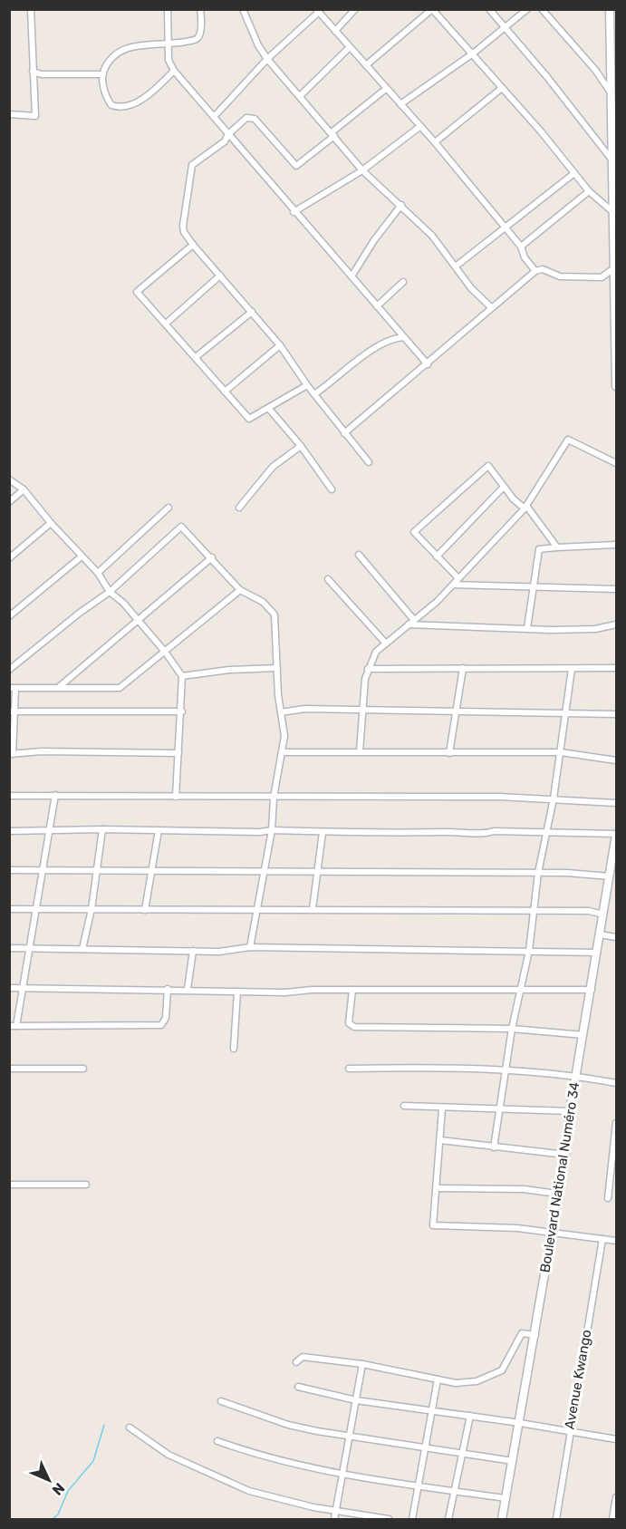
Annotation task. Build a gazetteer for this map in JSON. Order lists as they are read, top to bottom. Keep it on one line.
{"streets":{"main road":["Boulevard National Numéro 34"],"street":["Avenue Kwango"]},"north":"bottom right"}
